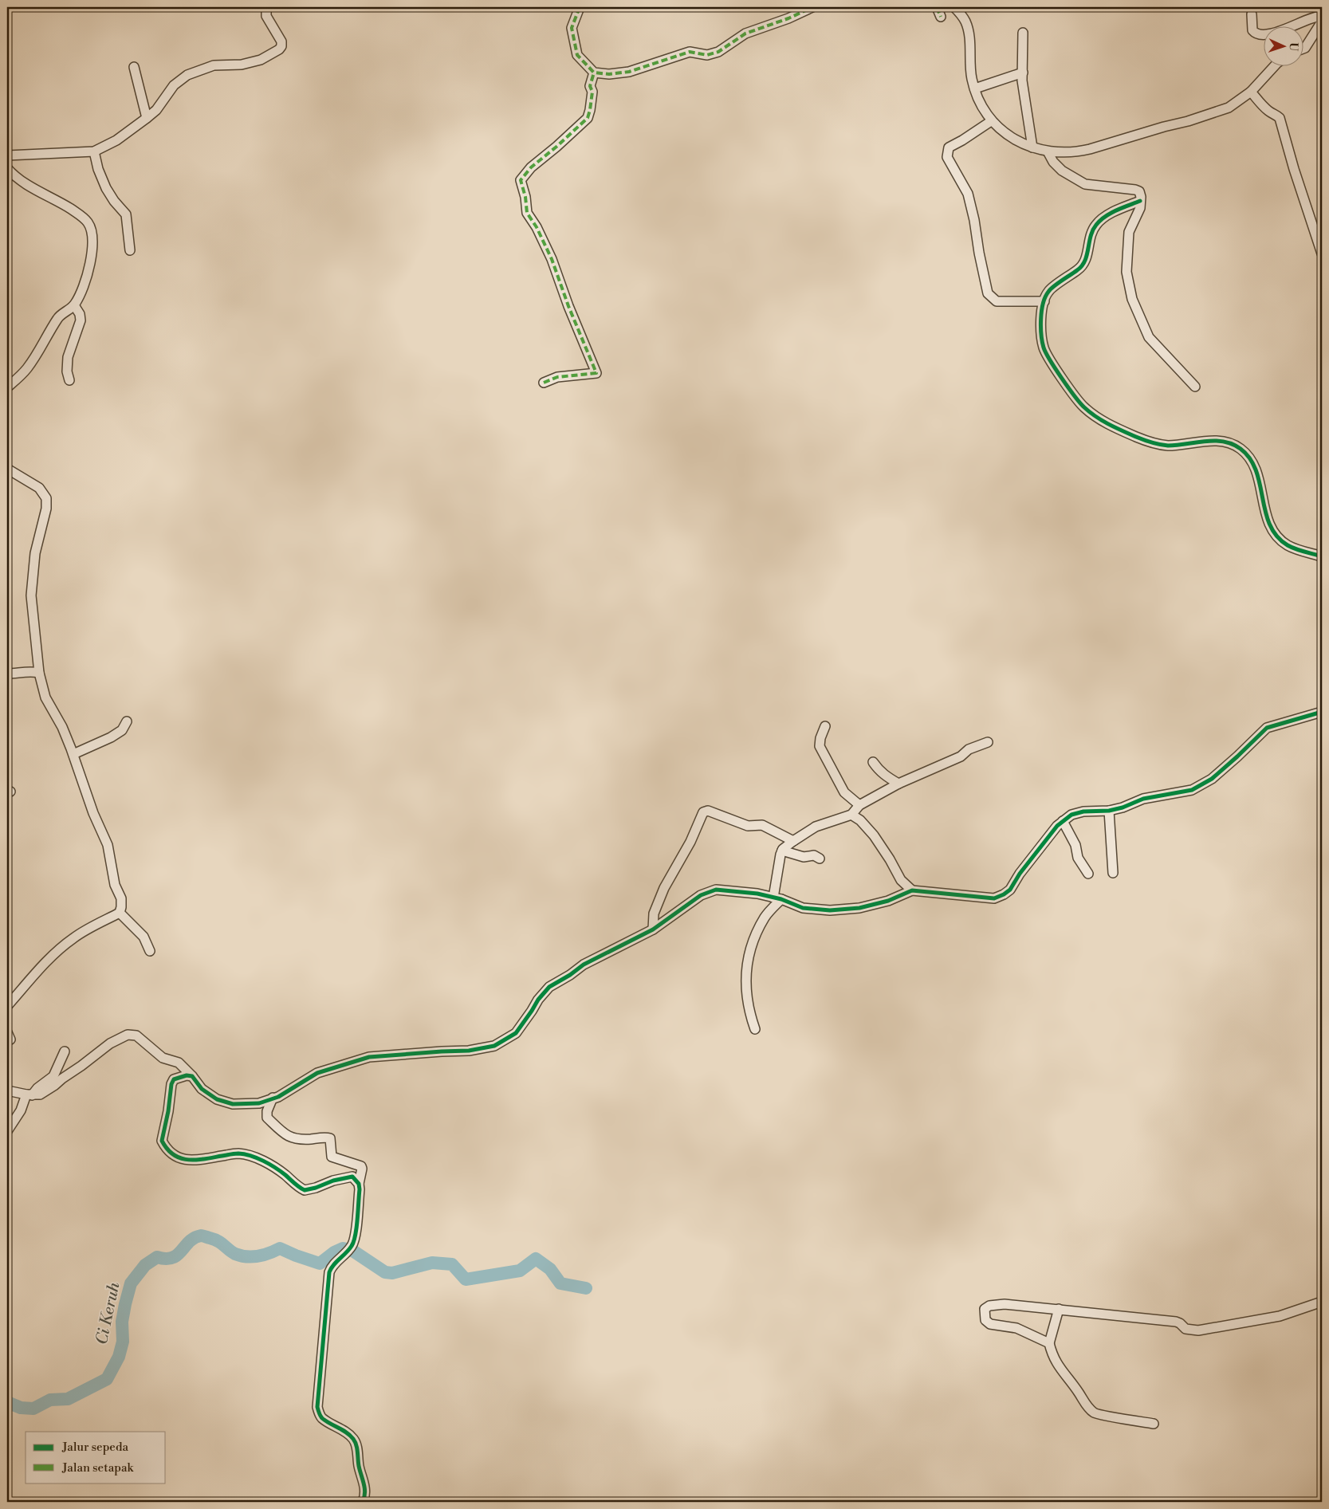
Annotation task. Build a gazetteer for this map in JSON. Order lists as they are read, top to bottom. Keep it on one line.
{"water":["Ci Keruh"],"legend":["Jalur sepeda","Jalan setapak"],"north":"right"}
